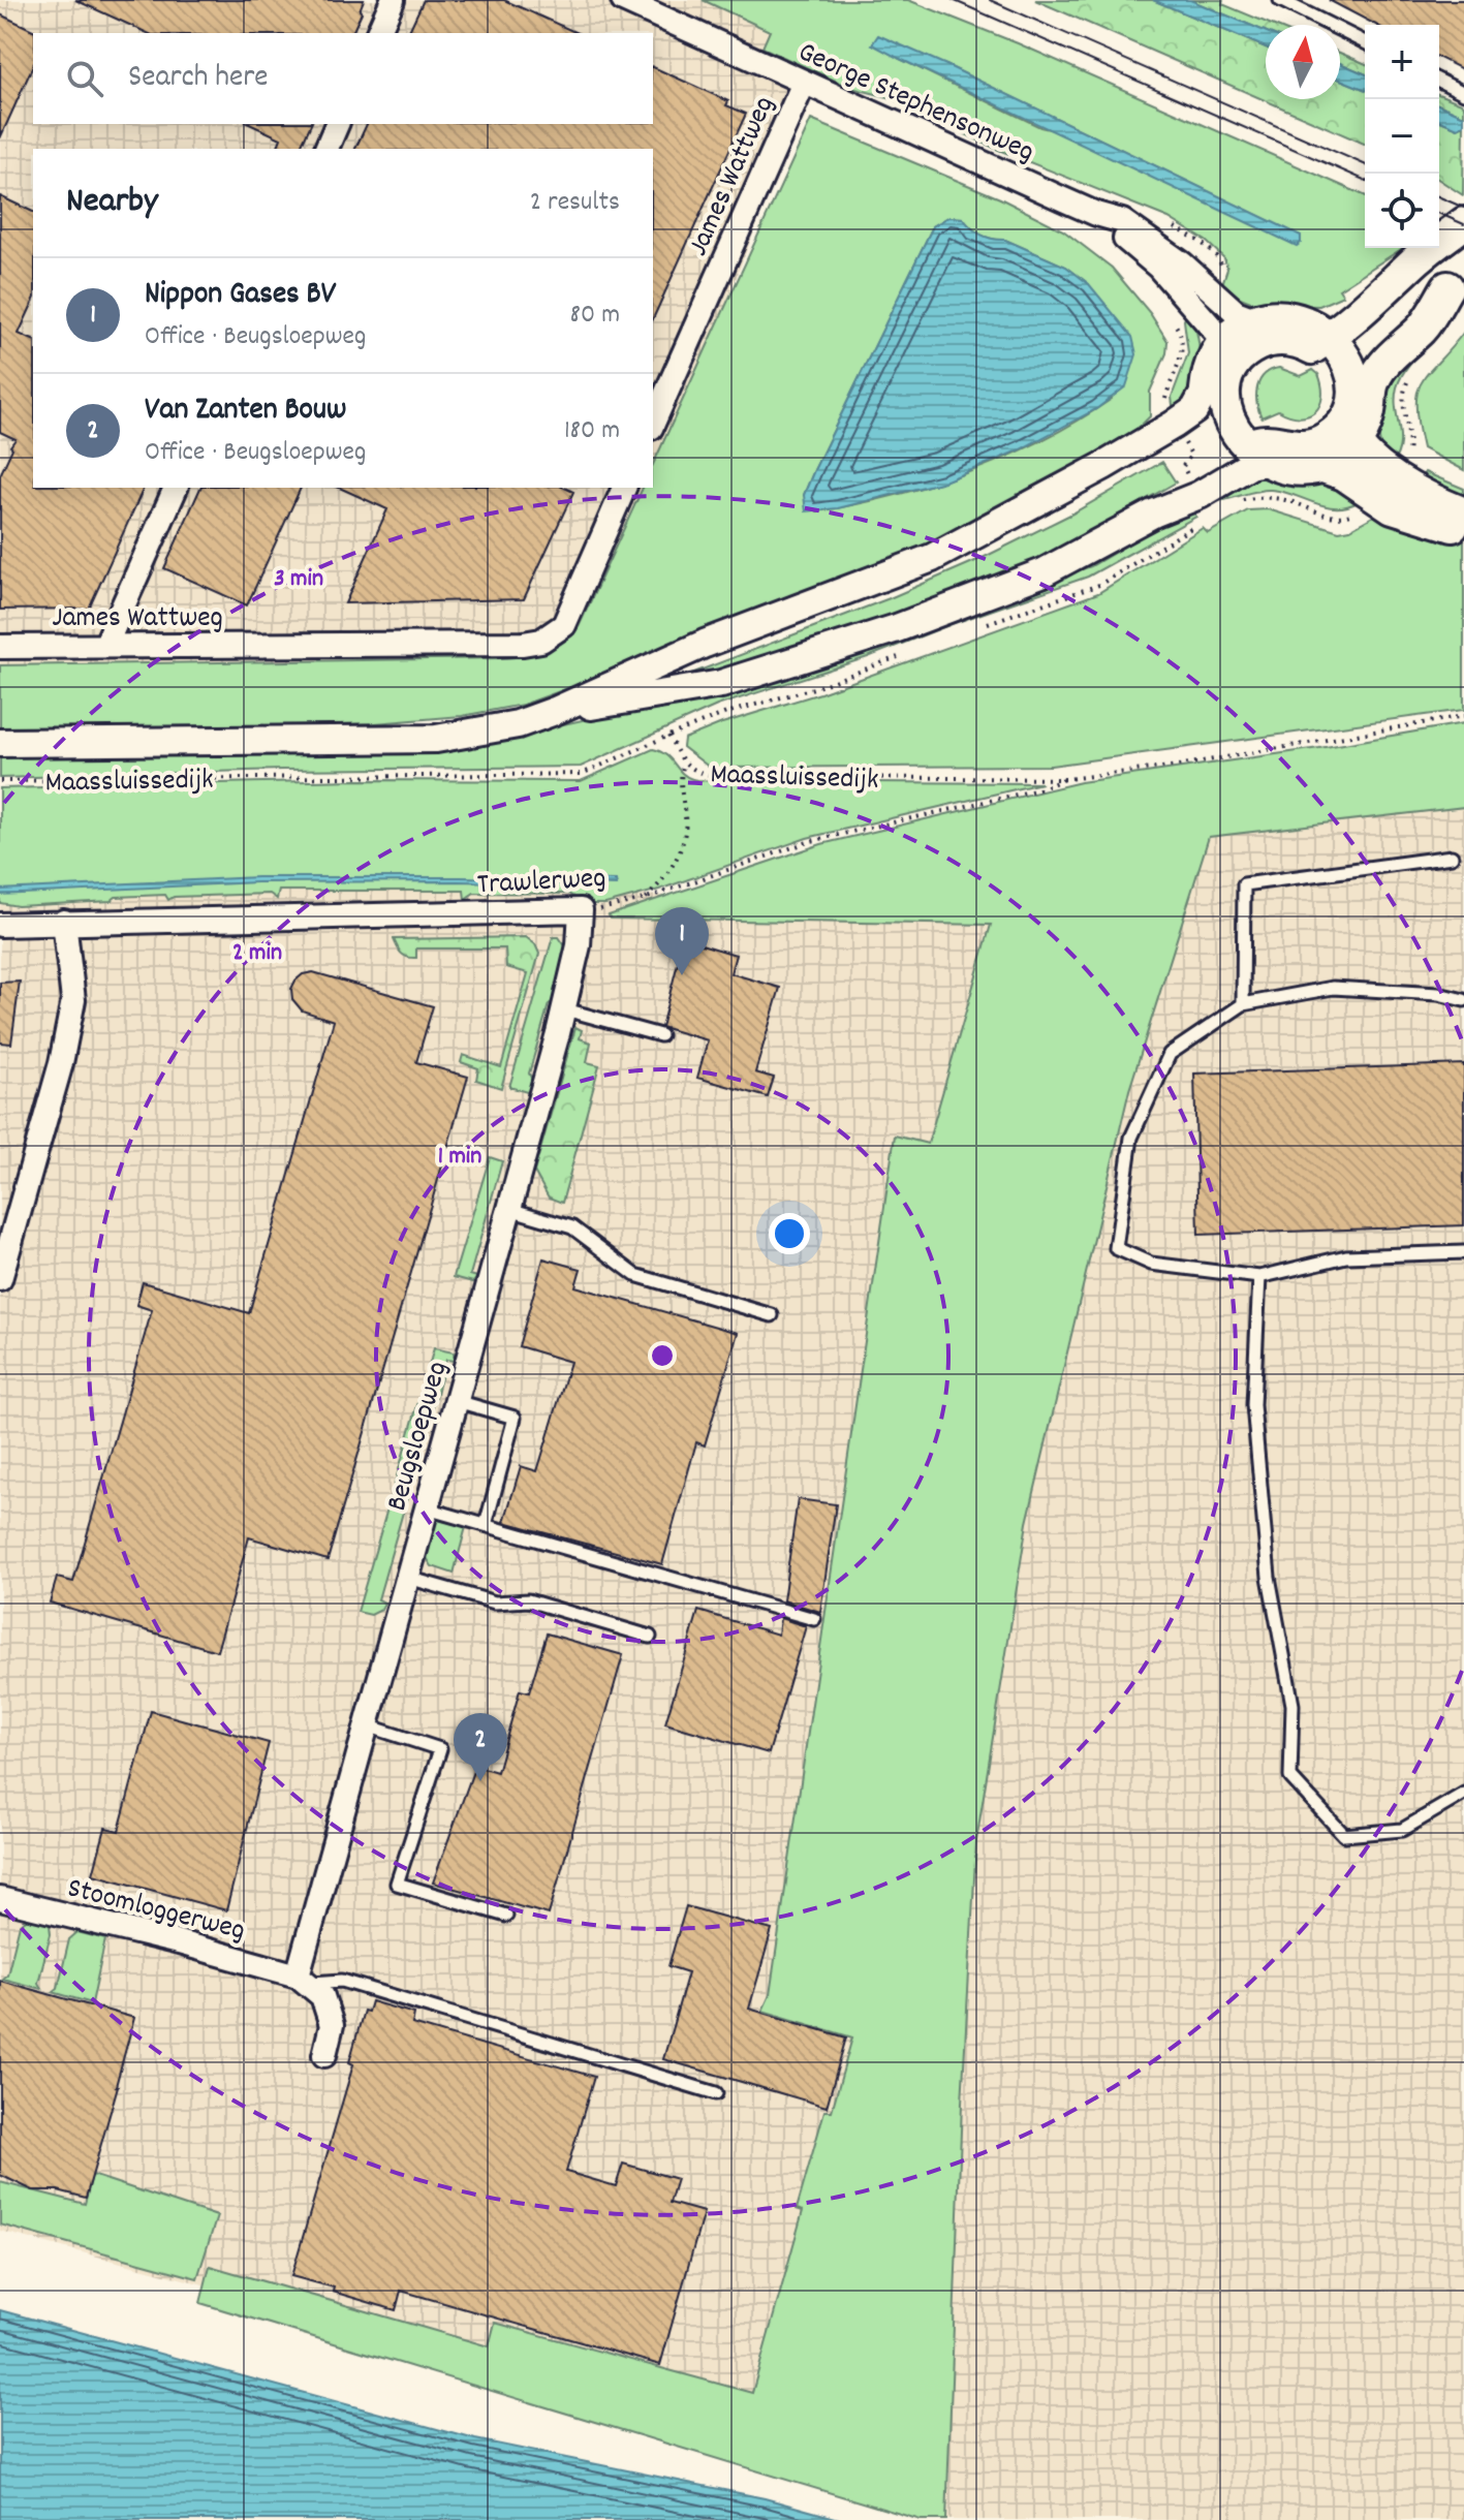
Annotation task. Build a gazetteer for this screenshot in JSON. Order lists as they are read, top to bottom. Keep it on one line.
{"streets":{"street":["George Stephensonweg","James Wattweg","Maassluissedijk","Trawlerweg","Beugsloepweg","Stoomloggerweg"]},"crossings":[["George Stephensonweg","James Wattweg"],["Maassluissedijk","Trawlerweg"],["Trawlerweg","Beugsloepweg"],["Beugsloepweg","Stoomloggerweg"]],"north":"top","page":{"map_buttons":["+","−"],"search":"Search here","heading":["Nearby","2 results"],"list":[{"mark":"1","name":"Nippon Gases BV","note":"Office · Beugsloepweg","value":"80 m"},{"mark":"2","name":"Van Zanten Bouw","note":"Office · Beugsloepweg","value":"180 m"}],"pins":["1","2"]},"rings":["3 min","2 min","1 min"]}
